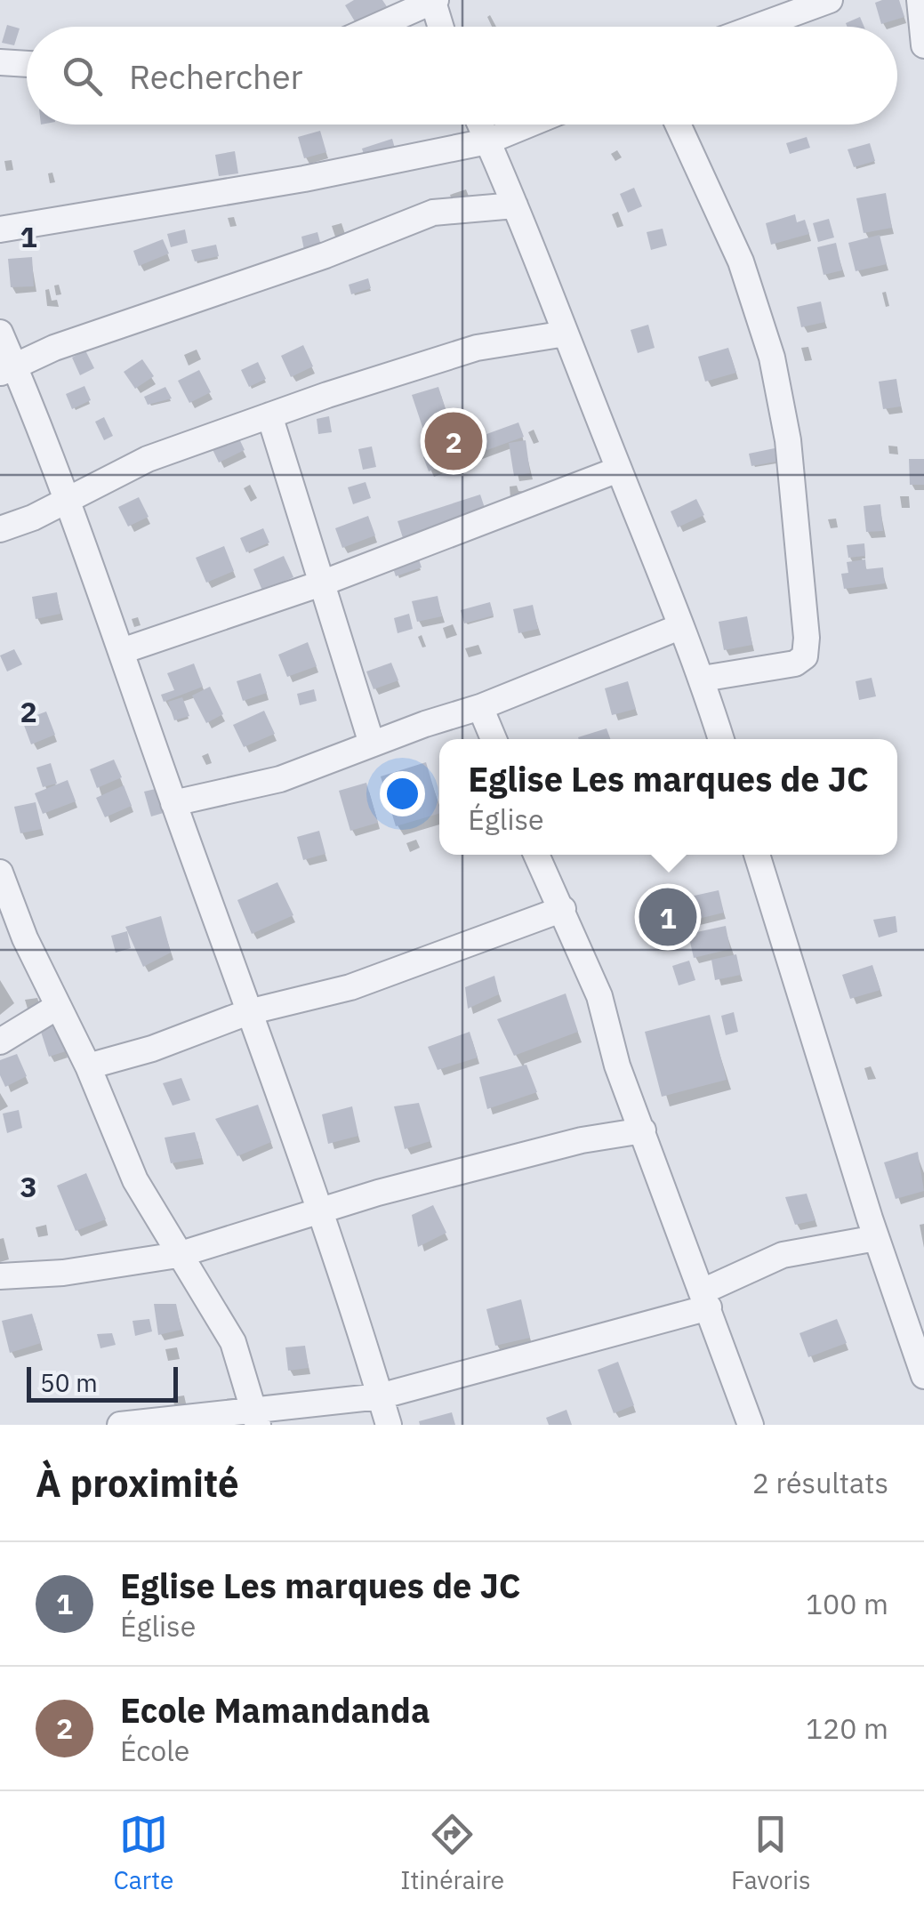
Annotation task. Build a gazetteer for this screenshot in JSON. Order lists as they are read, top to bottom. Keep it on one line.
{"scale_bar":"50 m","page":{"search":"Rechercher","pins":["2","1"],"popup":["Eglise Les marques de JC","Église"],"scale":"50 m","heading":["À proximité","2 résultats"],"list":[{"mark":"1","name":"Eglise Les marques de JC","note":"Église","value":"100 m"},{"mark":"2","name":"Ecole Mamandanda","note":"École","value":"120 m"}],"nav":["Carte","Itinéraire","Favoris"]},"grid":{"rows":["1","2","3"]}}
